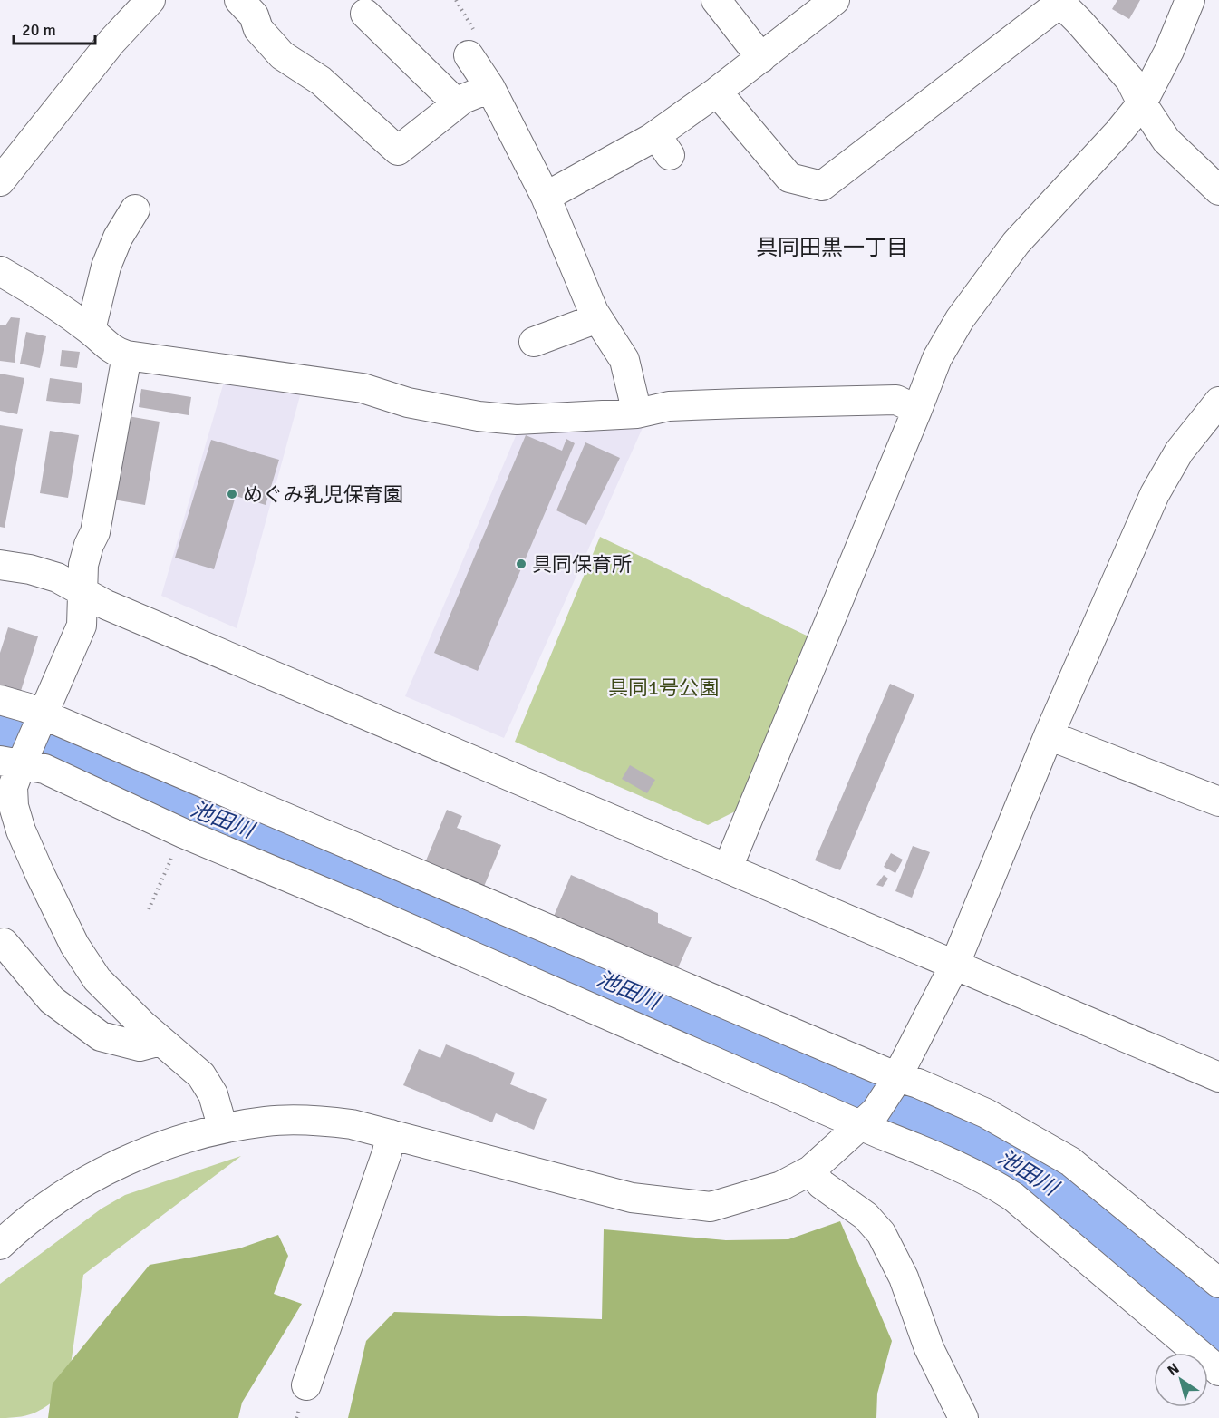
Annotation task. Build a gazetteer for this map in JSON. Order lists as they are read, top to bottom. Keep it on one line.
{"districts":["具同田黒一丁目"],"water":["池田川"],"parks":["具同1号公園"],"places":["めぐみ乳児保育園","具同保育所"],"scale_bar":"20 m","north":"top left"}
